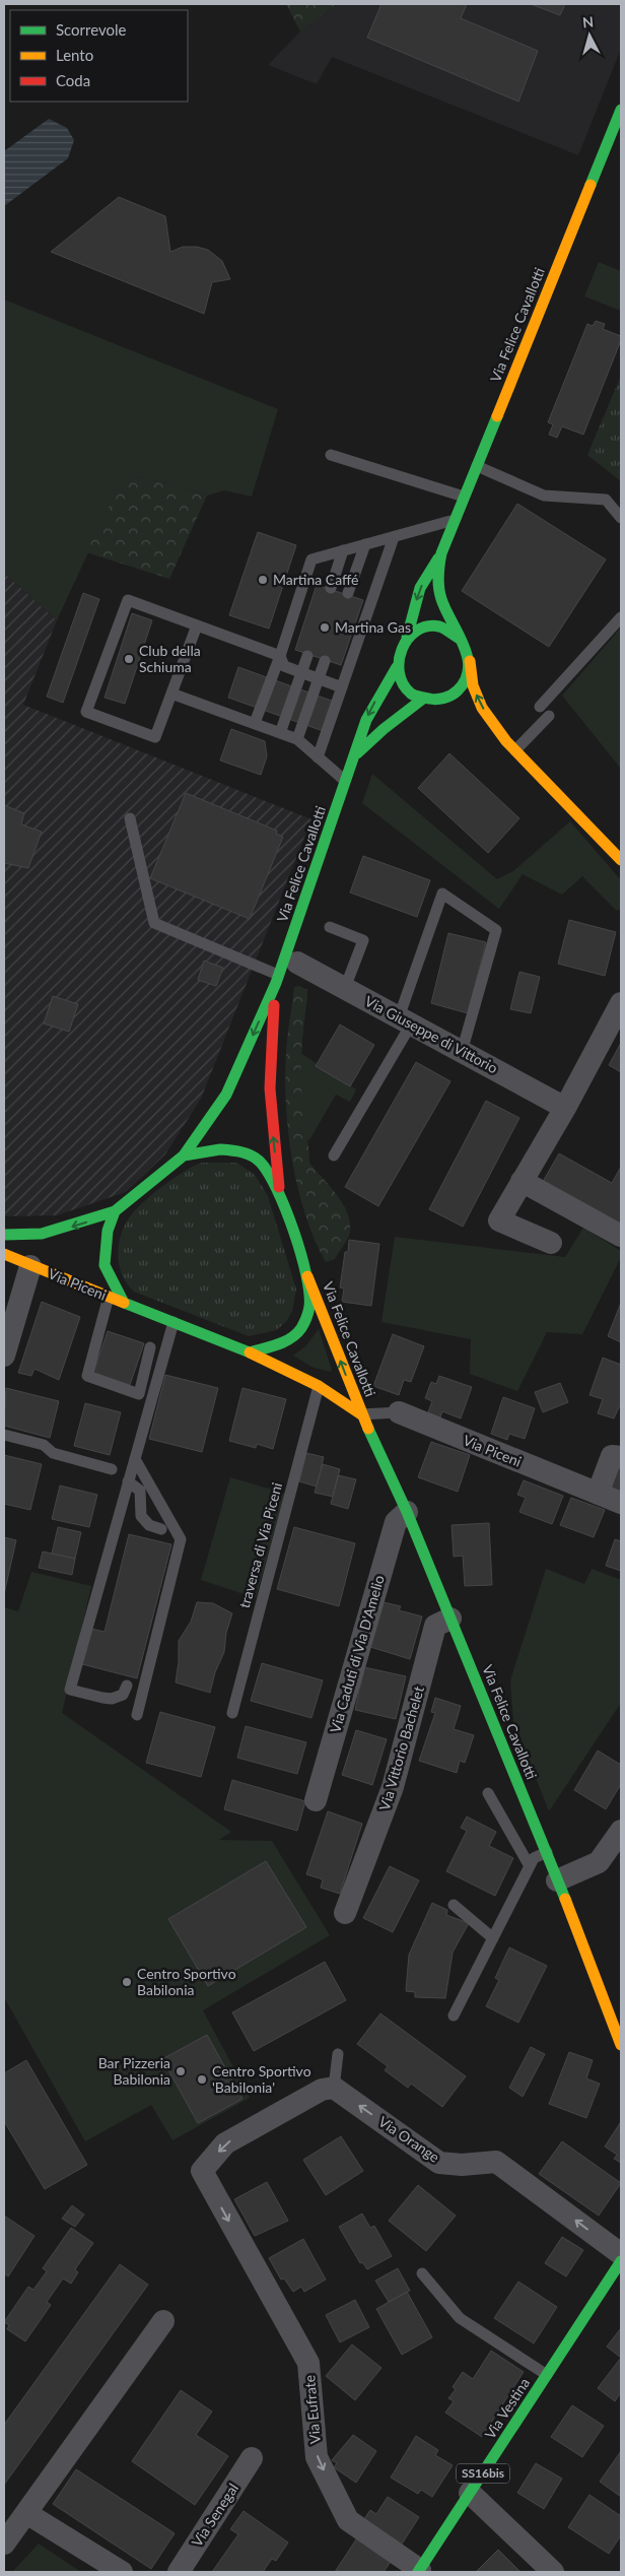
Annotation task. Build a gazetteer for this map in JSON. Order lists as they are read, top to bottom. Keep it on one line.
{"streets":{"main road":["Via Felice Cavallotti","Via Piceni","Via Vestina","SS16bis"],"street":["Via Giuseppe di Vittorio","Via Caduti di Via D'Amelio","Via Vittorio Bachelet","Via Orange","Via Eufrate","Via Senegal"],"lane":["traversa di Via Piceni"]},"crossings":[["Via Felice Cavallotti","Via Piceni"],["Via Felice Cavallotti","traversa di Via Piceni"],["Via Felice Cavallotti","Via Caduti di Via D'Amelio"],["Via Felice Cavallotti","Via Vittorio Bachelet"],["Via Orange","Via Eufrate"],["Via Vestina","Via Eufrate"]],"one_way":["Via Orange"],"places":["Martina Caffé","Martina Gas","Club della Schiuma","Centro Sportivo Babilonia","Bar Pizzeria Babilonia","Centro Sportivo 'Babilonia'"],"legend":["Scorrevole","Lento","Coda"],"north":"top"}
